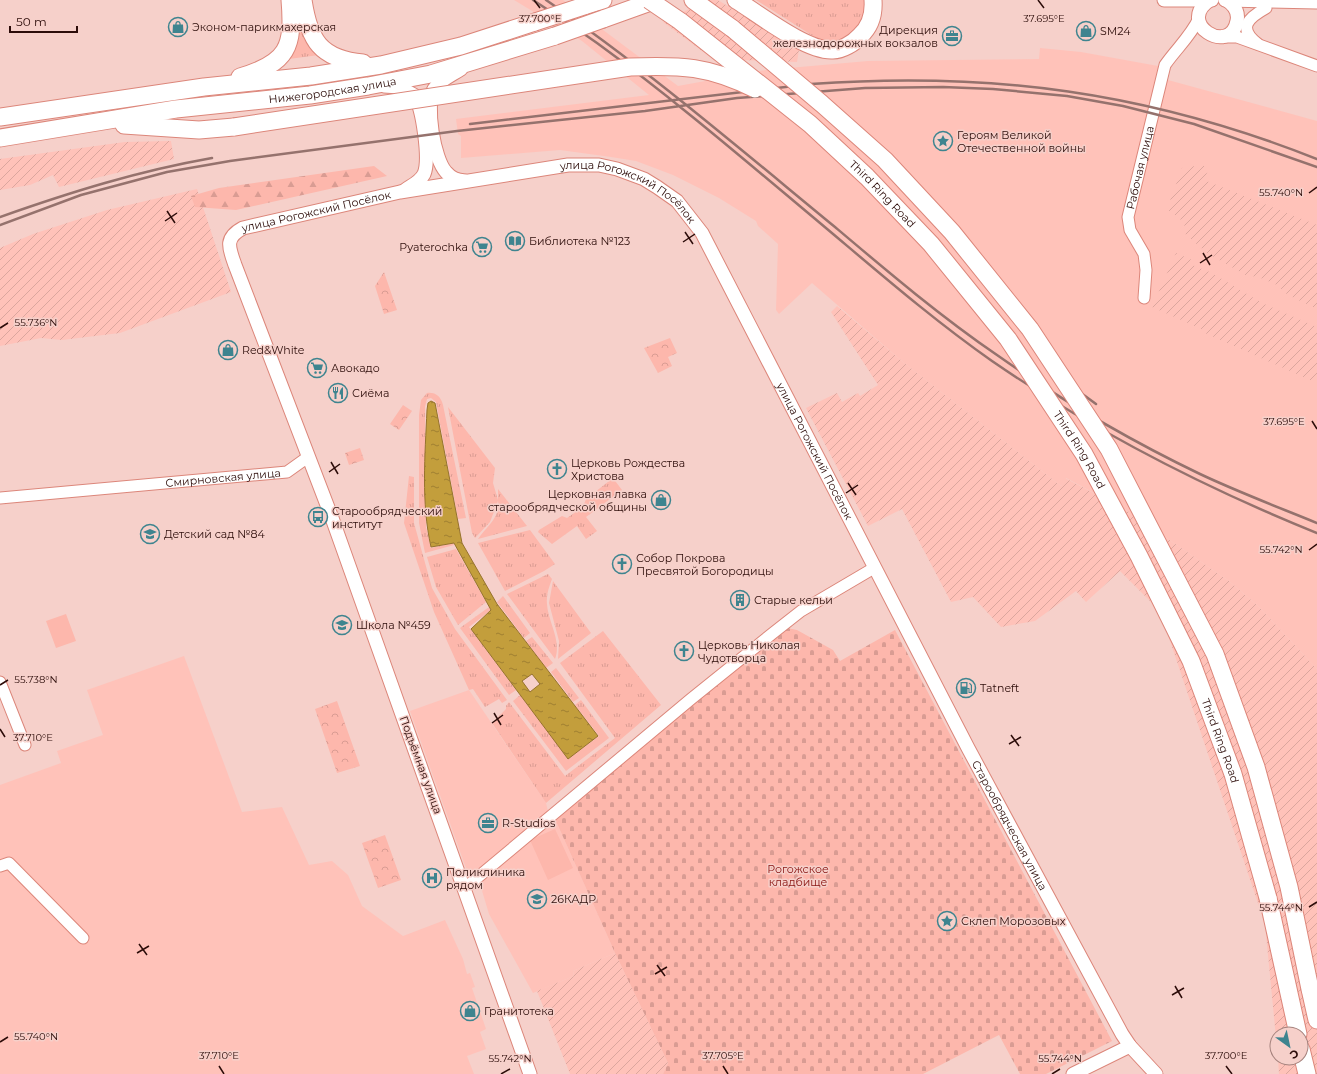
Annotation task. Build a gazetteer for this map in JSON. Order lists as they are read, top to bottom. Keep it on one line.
{"streets":{"main road":["Нижегородская улица","Third Ring Road"],"street":["Рабочая улица","улица Рогожский Посёлок","Смирновская улица","Подъёмная улица","Старообрядческая улица"]},"crossings":[["улица Рогожский Посёлок","Смирновская улица"],["улица Рогожский Посёлок","Подъёмная улица"],["улица Рогожский Посёлок","Старообрядческая улица"],["Смирновская улица","Подъёмная улица"]],"parks":["Рогожское кладбище"],"places":{"shop":["Эконом-парикмахерская","SM24","Red&White","Церковная лавка старообрядческой общины","Гранитотека"],"office":["Дирекция железнодорожных вокзалов","R-Studios"],"place":["Героям Великой Отечественной войны","Склеп Морозовых"],"library":["Библиотека №123"],"supermarket":["Pyaterochka","Авокадо"],"restaurant":["Сиёма"],"church":["Церковь Рождества Христова","Собор Покрова Пресвятой Богородицы","Церковь Николая Чудотворца"],"bus stop":["Старообрядческий институт"],"school or university":["Детский сад №84","Школа №459","26КАДР"],"building":["Старые кельи"],"fuel station":["Tatneft"],"hospital":["Поликлиника рядом"]},"scale_bar":"50 m","north":"bottom right","coordinates":["37.700°E","37.695°E","55.740°N","55.736°N","55.742°N","55.738°N","37.710°E","55.744°N","37.705°E"]}
